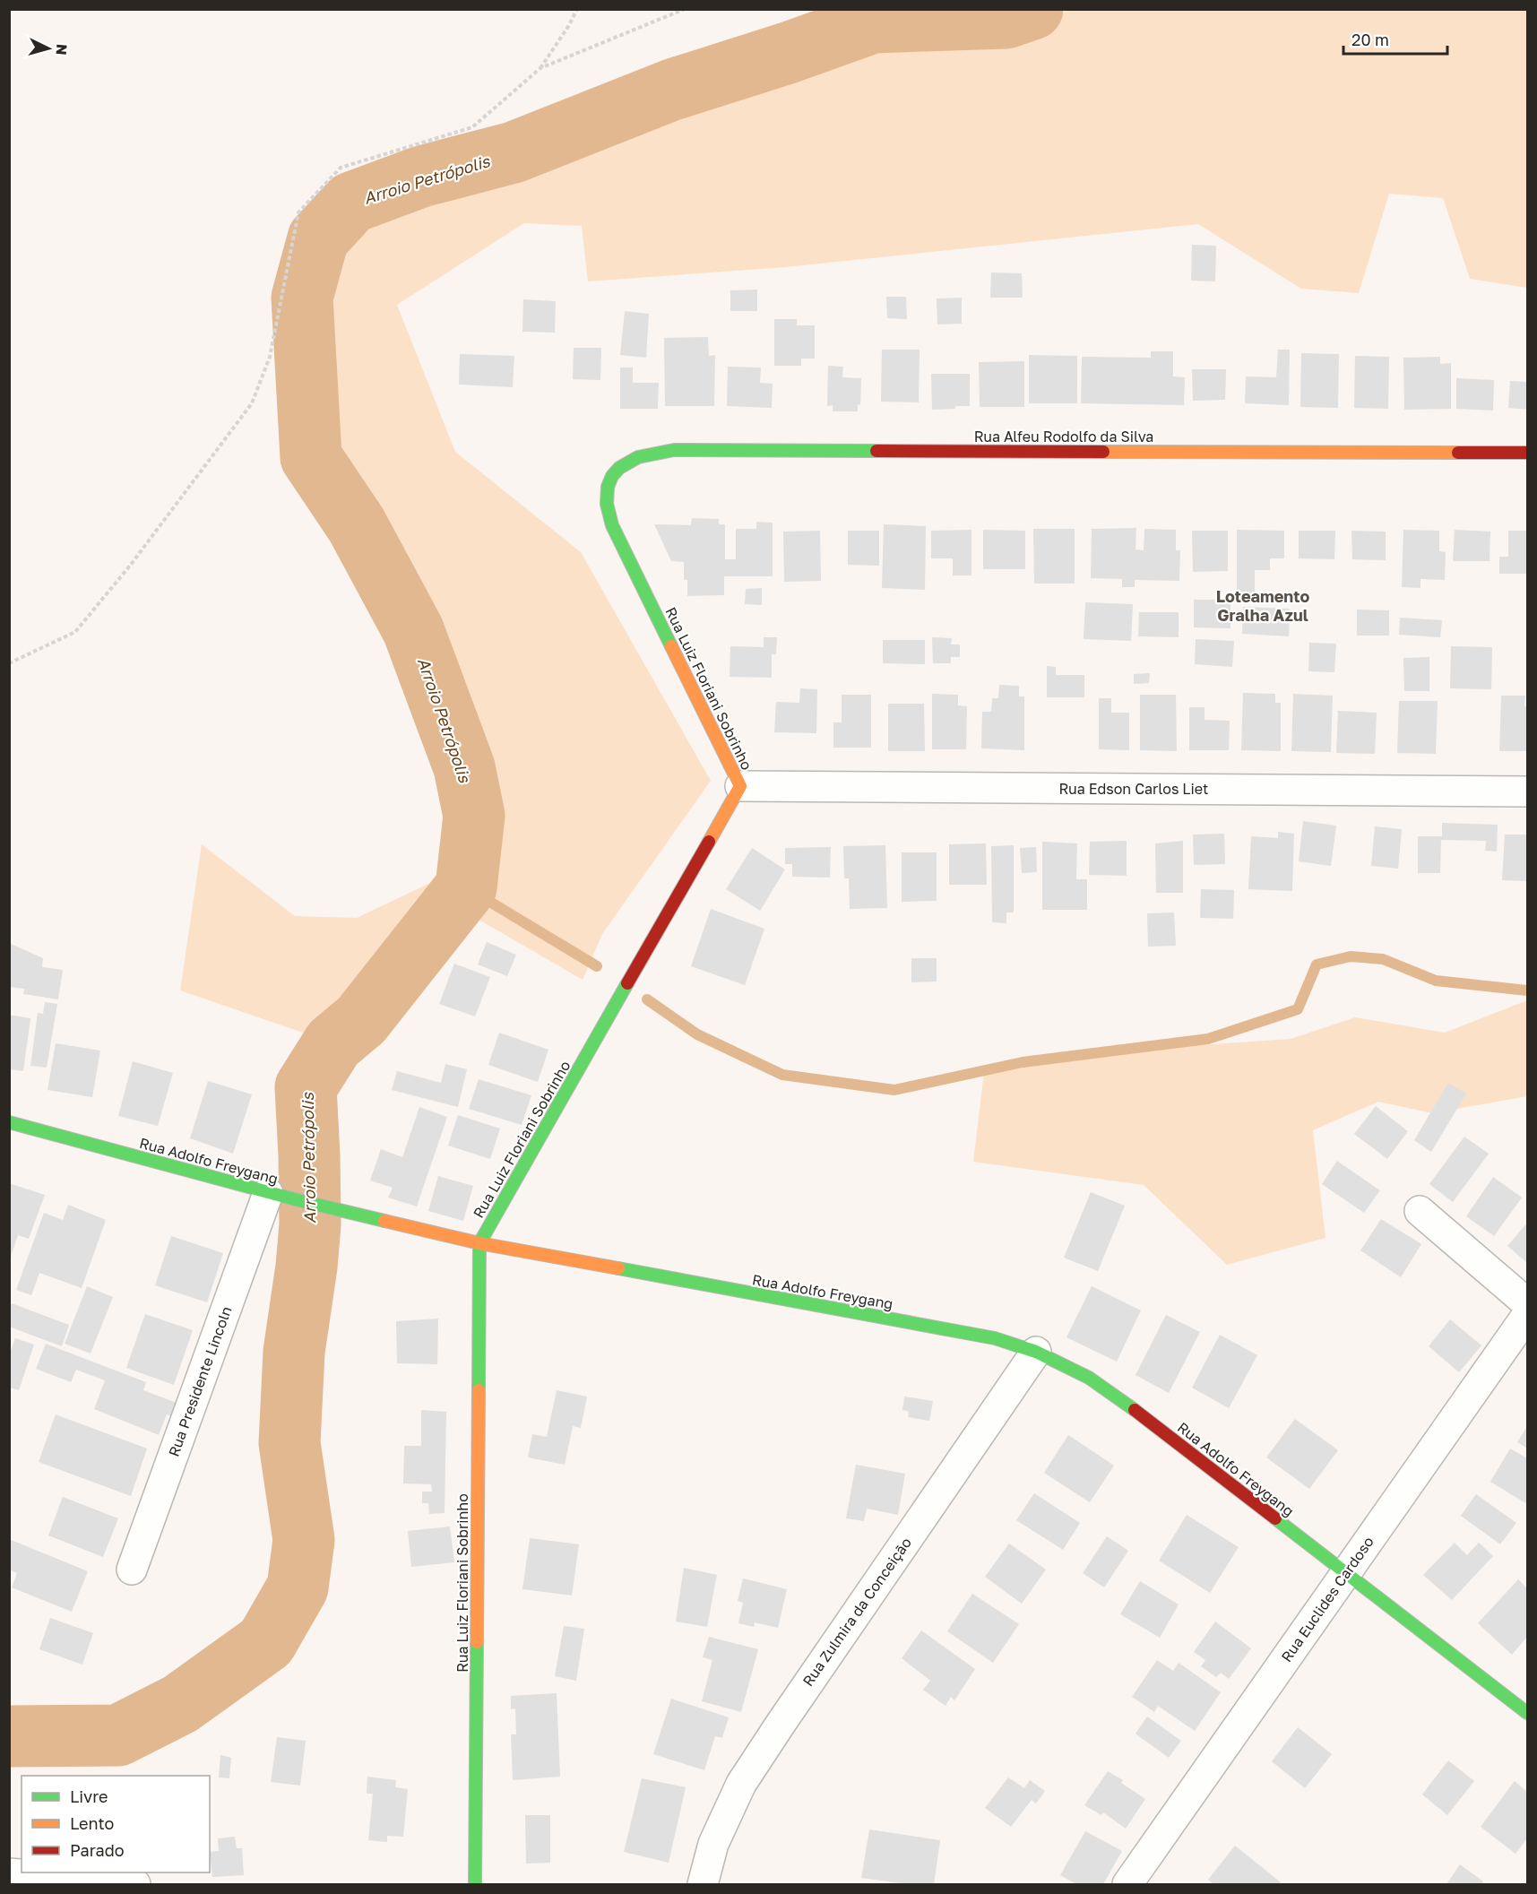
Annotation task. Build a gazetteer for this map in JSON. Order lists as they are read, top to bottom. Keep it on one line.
{"streets":{"street":["Rua Alfeu Rodolfo da Silva","Rua Luiz Floriani Sobrinho","Rua Edson Carlos Liet","Rua Adolfo Freygang","Rua Presidente Lincoln","Rua Euclides Cardoso","Rua Zulmira da Conceição"]},"crossings":[["Rua Alfeu Rodolfo da Silva","Rua Luiz Floriani Sobrinho"],["Rua Luiz Floriani Sobrinho","Rua Edson Carlos Liet"],["Rua Luiz Floriani Sobrinho","Rua Adolfo Freygang"],["Rua Adolfo Freygang","Rua Presidente Lincoln"],["Rua Adolfo Freygang","Rua Euclides Cardoso"],["Rua Adolfo Freygang","Rua Zulmira da Conceição"]],"districts":["Loteamento Gralha Azul"],"water":["Arroio Petrópolis"],"legend":["Livre","Lento","Parado"],"scale_bar":"20 m","north":"right"}
